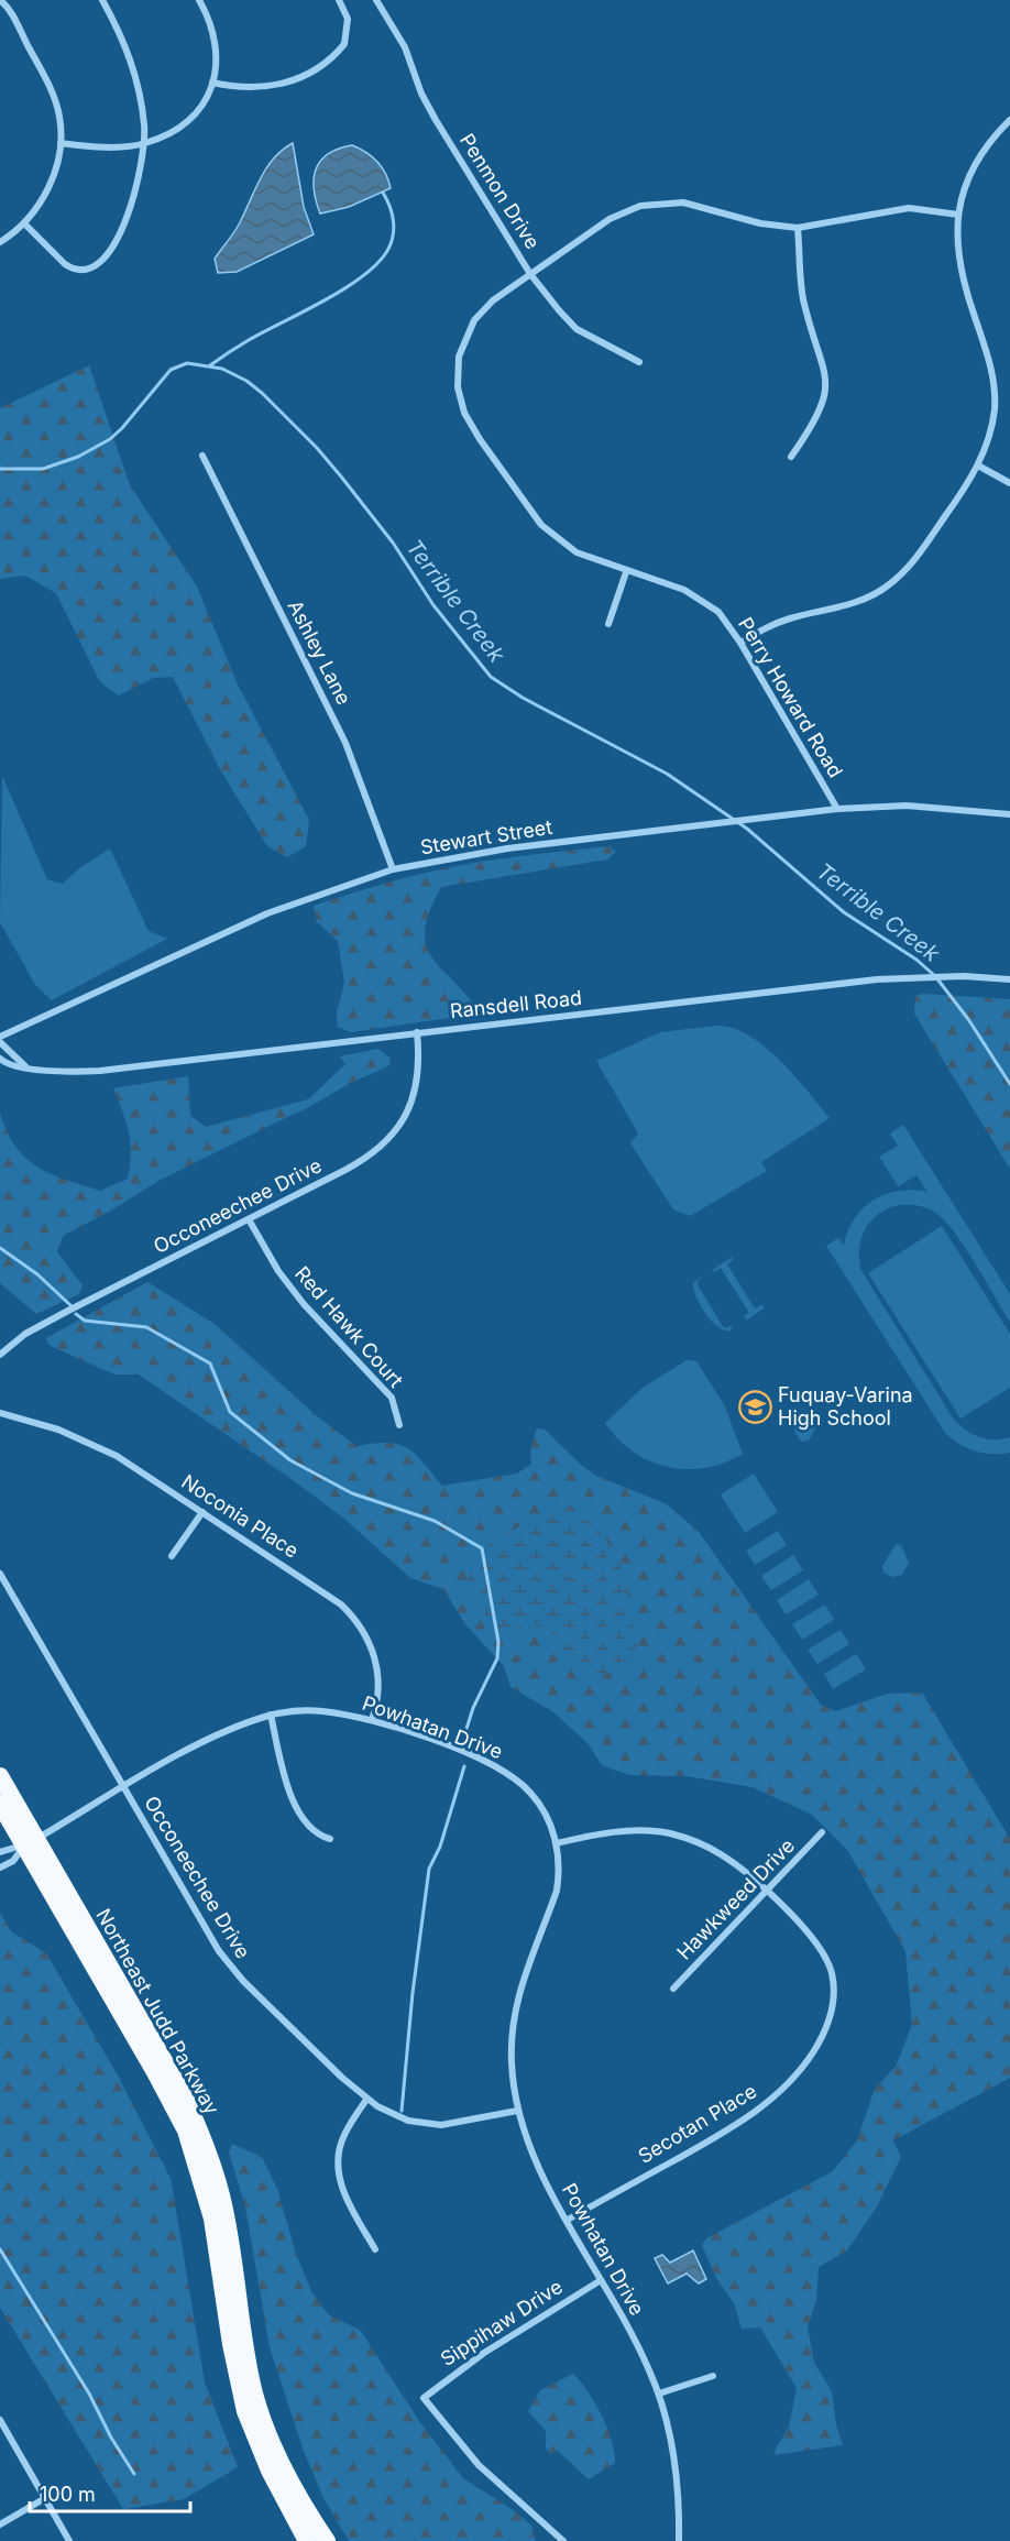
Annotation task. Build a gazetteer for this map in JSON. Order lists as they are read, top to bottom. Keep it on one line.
{"streets":{"highway":["Northeast Judd Parkway"],"street":["Penmon Drive","Ashley Lane","Perry Howard Road","Stewart Street","Ransdell Road","Occoneechee Drive","Red Hawk Court","Noconia Place","Powhatan Drive","Hawkweed Drive","Secotan Place","Sippihaw Drive"]},"crossings":[["Penmon Drive","Perry Howard Road"],["Ashley Lane","Stewart Street"],["Perry Howard Road","Stewart Street"],["Ransdell Road","Occoneechee Drive"],["Occoneechee Drive","Red Hawk Court"],["Occoneechee Drive","Powhatan Drive"],["Noconia Place","Powhatan Drive"],["Powhatan Drive","Northeast Judd Parkway"],["Powhatan Drive","Secotan Place"],["Powhatan Drive","Sippihaw Drive"],["Hawkweed Drive","Secotan Place"]],"water":["Terrible Creek"],"places":{"school or university":["Fuquay-Varina High School"]},"scale_bar":"100 m"}
